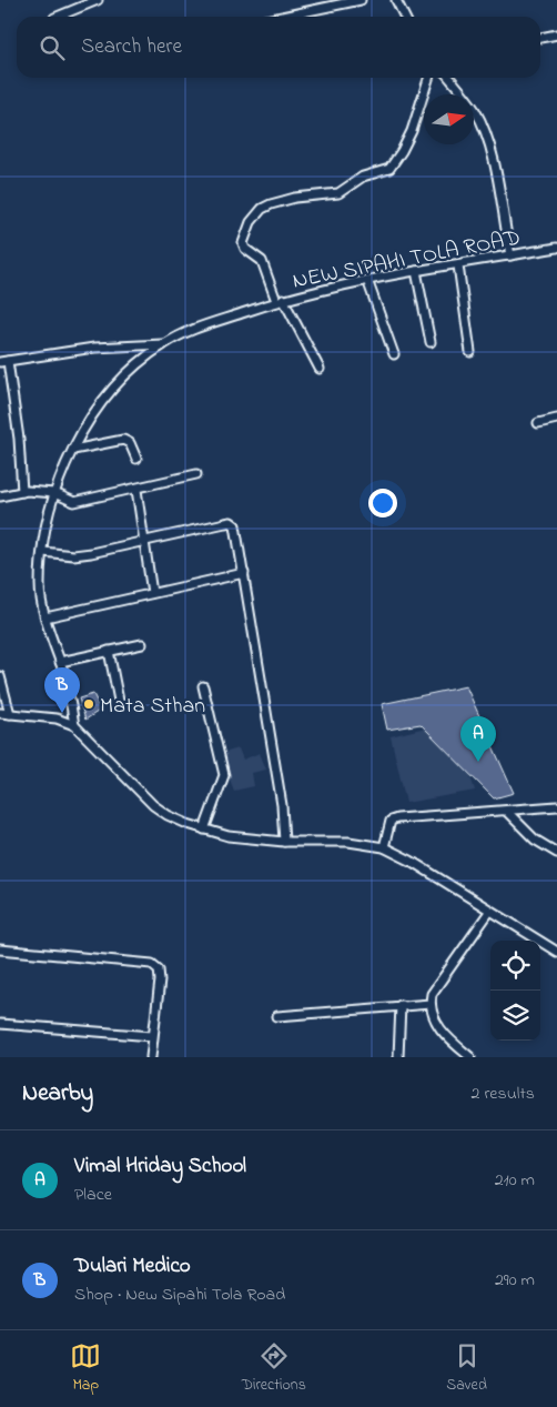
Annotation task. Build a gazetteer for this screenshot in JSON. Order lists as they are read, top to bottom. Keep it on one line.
{"streets":{"street":["NEW SIPAHI TOLA ROAD"]},"places":["Mata Sthan"],"north":"right","page":{"search":"Search here","pins":["B","A"],"heading":["Nearby","2 results"],"list":[{"mark":"A","name":"Vimal Hriday School","note":"Place","value":"210 m"},{"mark":"B","name":"Dulari Medico","note":"Shop · New Sipahi Tola Road","value":"290 m"}],"nav":["Map","Directions","Saved"]}}
